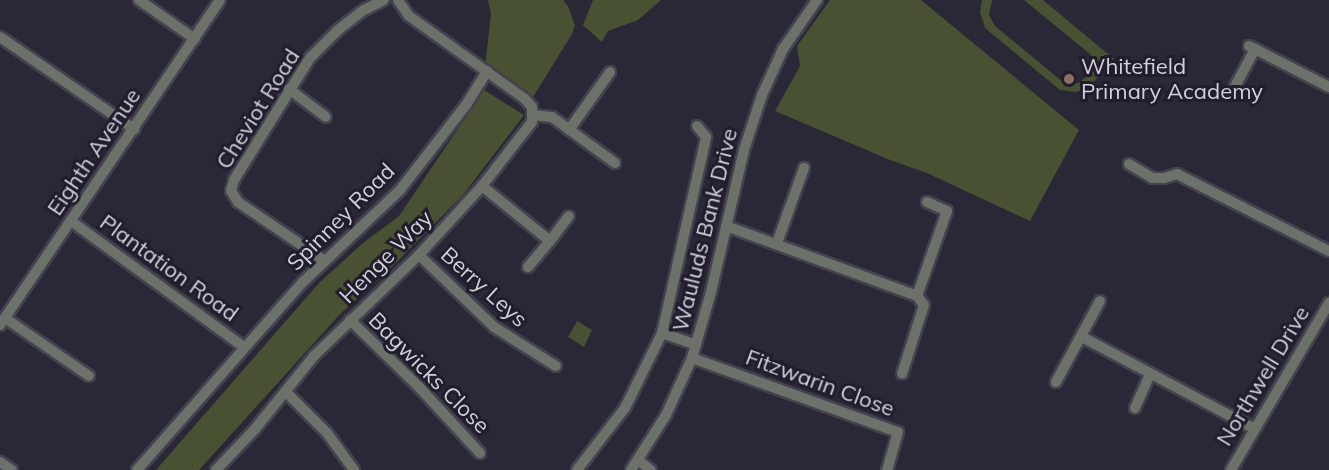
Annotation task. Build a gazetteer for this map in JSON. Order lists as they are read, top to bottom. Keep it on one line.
{"streets":{"street":["Cheviot Road","Eighth Avenue","Spinney Road","Wauluds Bank Drive","Henge Way","Plantation Road","Berry Leys","Bagwicks Close","Northwell Drive","Fitzwarin Close"]},"crossings":[["Cheviot Road","Spinney Road"],["Eighth Avenue","Plantation Road"],["Spinney Road","Plantation Road"],["Wauluds Bank Drive","Fitzwarin Close"],["Henge Way","Berry Leys"],["Henge Way","Bagwicks Close"]],"places":["Whitefield Primary Academy"]}
